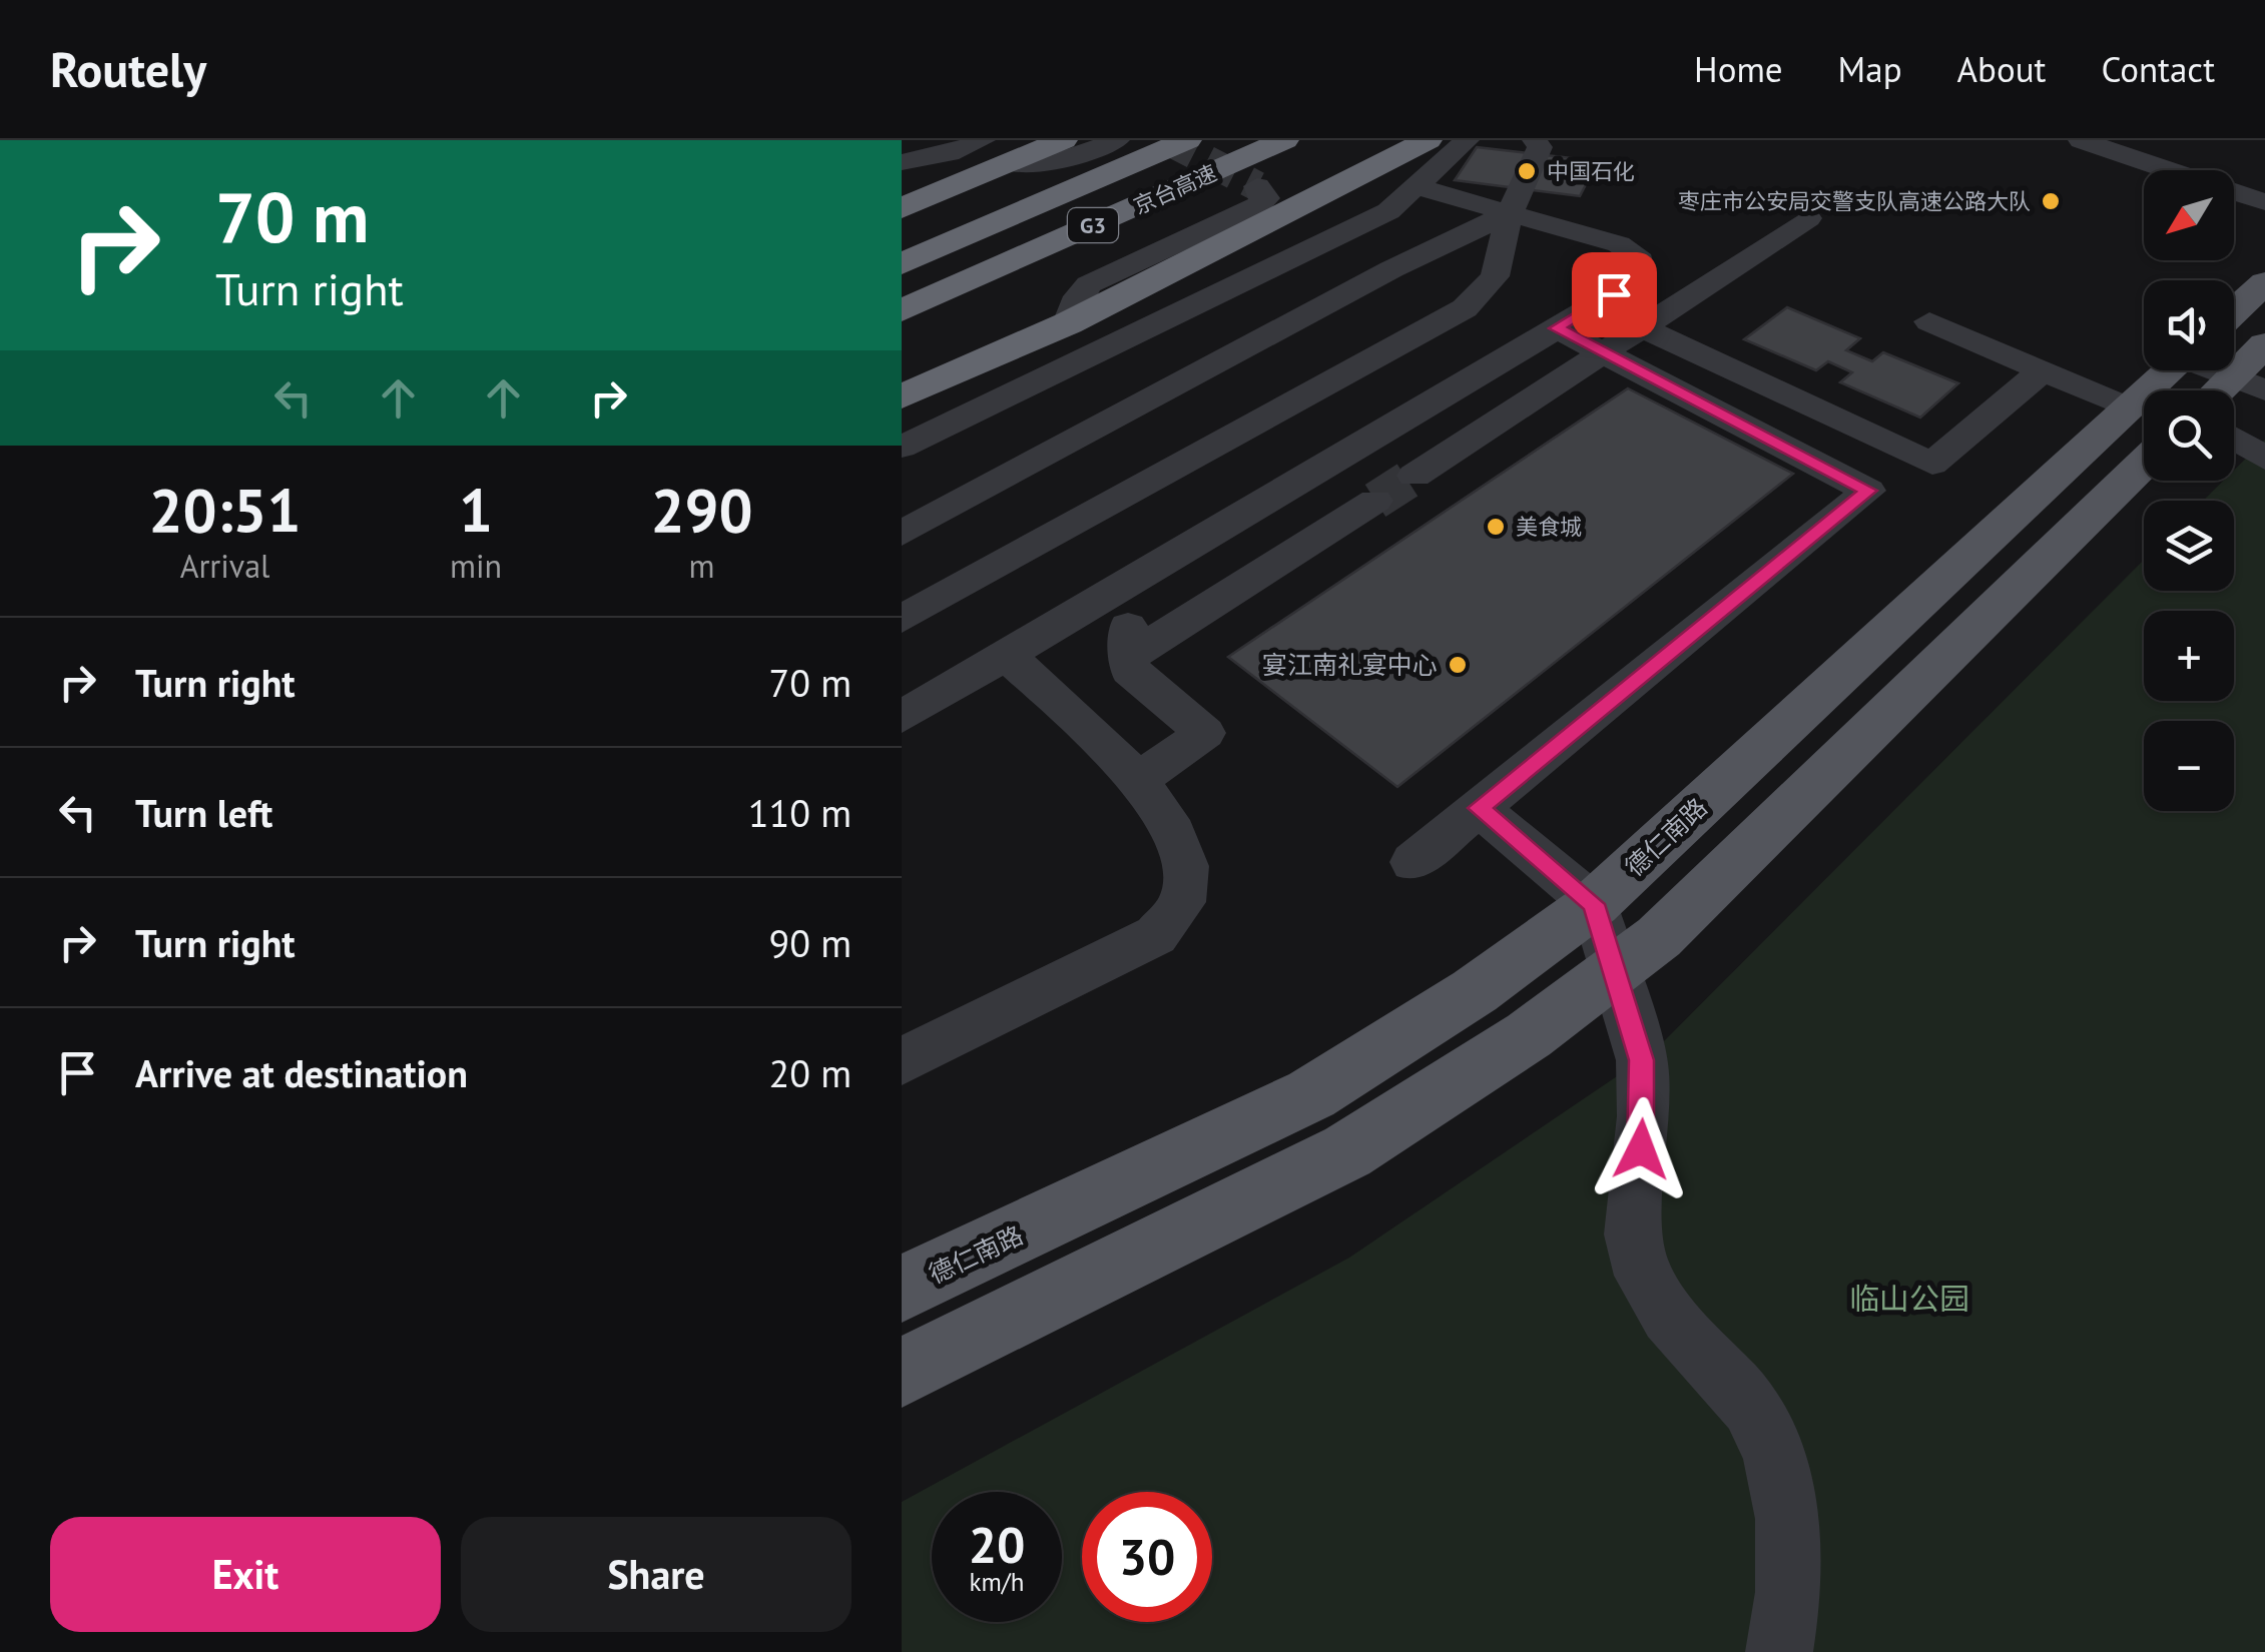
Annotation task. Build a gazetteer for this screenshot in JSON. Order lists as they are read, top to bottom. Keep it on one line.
{"streets":{"highway":["京台高速","G3"],"main road":["德仁南路"]},"parks":["临山公园"],"places":["中国石化","枣庄市公安局交警支队高速公路大队","美食城","宴江南礼宴中心"],"north":"bottom left","page":{"header":"Routely","nav":["Home","Map","About","Contact"],"turn":["70 m","Turn right"],"map_buttons":["+","−"],"eta":["20:51","Arrival","1","min","290","m"],"list":[{"name":"Turn right","value":"70 m"},{"name":"Turn left","value":"110 m"},{"name":"Turn right","value":"90 m"},{"name":"Arrive at destination","value":"20 m"}],"speed":"20 km/h","limit":"30","buttons":["Exit","Share"]}}
